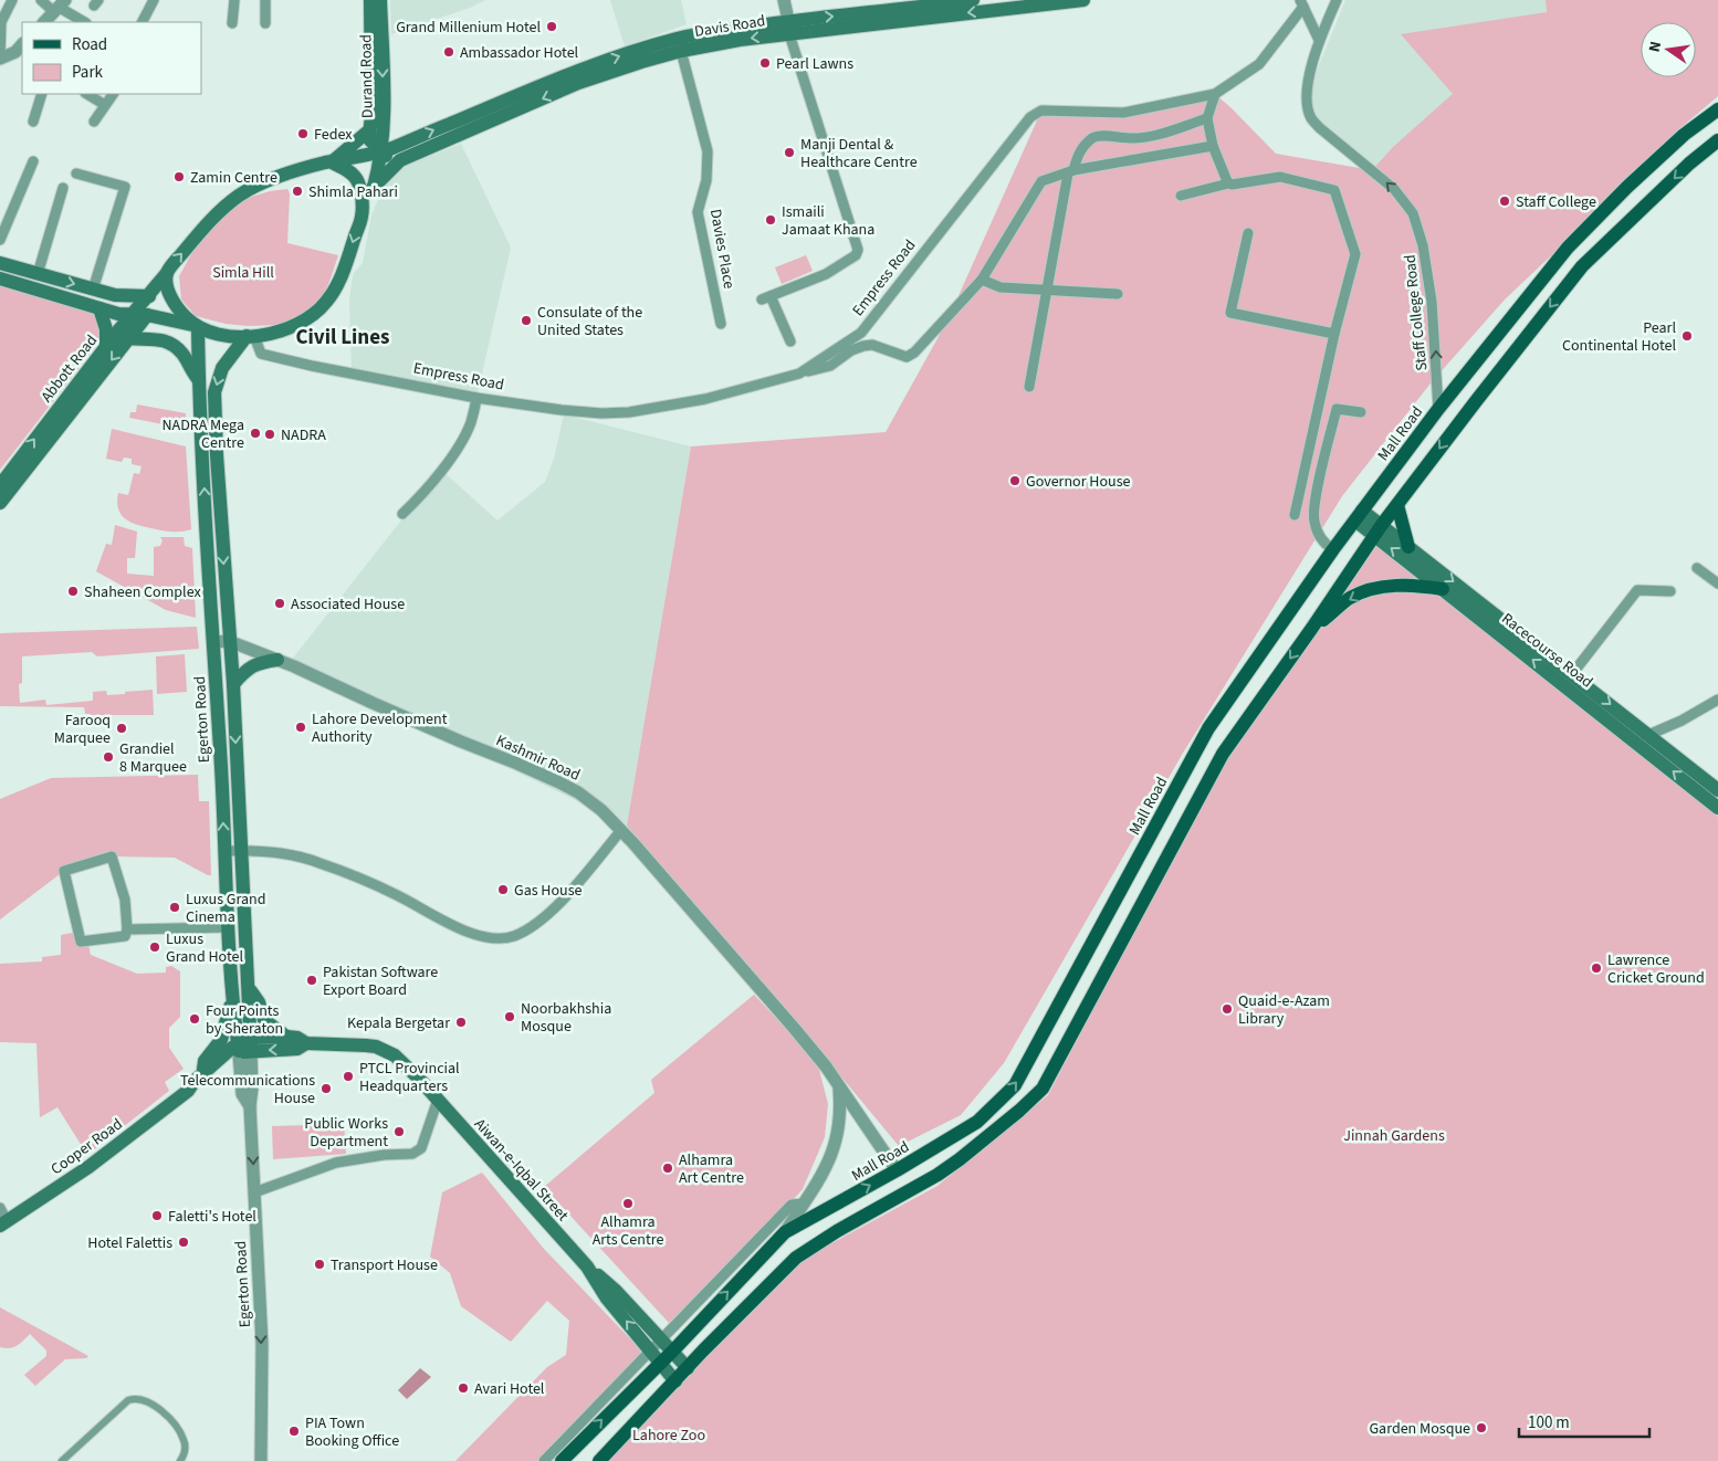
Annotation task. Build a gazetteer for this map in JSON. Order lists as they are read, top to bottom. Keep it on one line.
{"streets":{"main road":["Davis Road","Durand Road","Abbott Road","Mall Road","Racecourse Road","Egerton Road","Cooper Road","Aiwan-e-Iqbal Street"],"street":["Davies Place","Empress Road","Staff College Road","Kashmir Road"]},"crossings":[["Davis Road","Durand Road"],["Davis Road","Davies Place"],["Davis Road","Empress Road"],["Davis Road","Abbott Road"],["Davis Road","Egerton Road"],["Durand Road","Empress Road"],["Durand Road","Abbott Road"],["Durand Road","Egerton Road"],["Empress Road","Abbott Road"],["Empress Road","Egerton Road"],["Staff College Road","Mall Road"],["Abbott Road","Egerton Road"],["Mall Road","Racecourse Road"],["Mall Road","Kashmir Road"],["Mall Road","Aiwan-e-Iqbal Street"],["Egerton Road","Kashmir Road"],["Egerton Road","Cooper Road"],["Egerton Road","Aiwan-e-Iqbal Street"],["Cooper Road","Aiwan-e-Iqbal Street"]],"one_way":["Staff College Road"],"districts":["Civil Lines"],"parks":["Simla Hill","Jinnah Gardens","Lahore Zoo"],"places":["Grand Millenium Hotel","Ambassador Hotel","Pearl Lawns","Fedex","Manji Dental & Healthcare Centre","Zamin Centre","Shimla Pahari","Staff College","Ismaili Jamaat Khana","Consulate of the United States","Pearl Continental Hotel","NADRA Mega Centre","NADRA","Governor House","Shaheen Complex","Associated House","Lahore Development Authority","Farooq Marquee","Grandiel 8 Marquee","Gas House","Luxus Grand Cinema","Luxus Grand Hotel","Lawrence Cricket Ground","Pakistan Software Export Board","Quaid-e-Azam Library","Noorbakhshia Mosque","Four Points by Sheraton","Kepala Bergetar","PTCL Provincial Headquarters","Telecommunications House","Public Works Department","Alhamra Art Centre","Alhamra Arts Centre","Faletti's Hotel","Hotel Falettis","Transport House","Avari Hotel","Garden Mosque","PIA Town Booking Office"],"legend":["Road","Park"],"scale_bar":"100 m","north":"left"}
